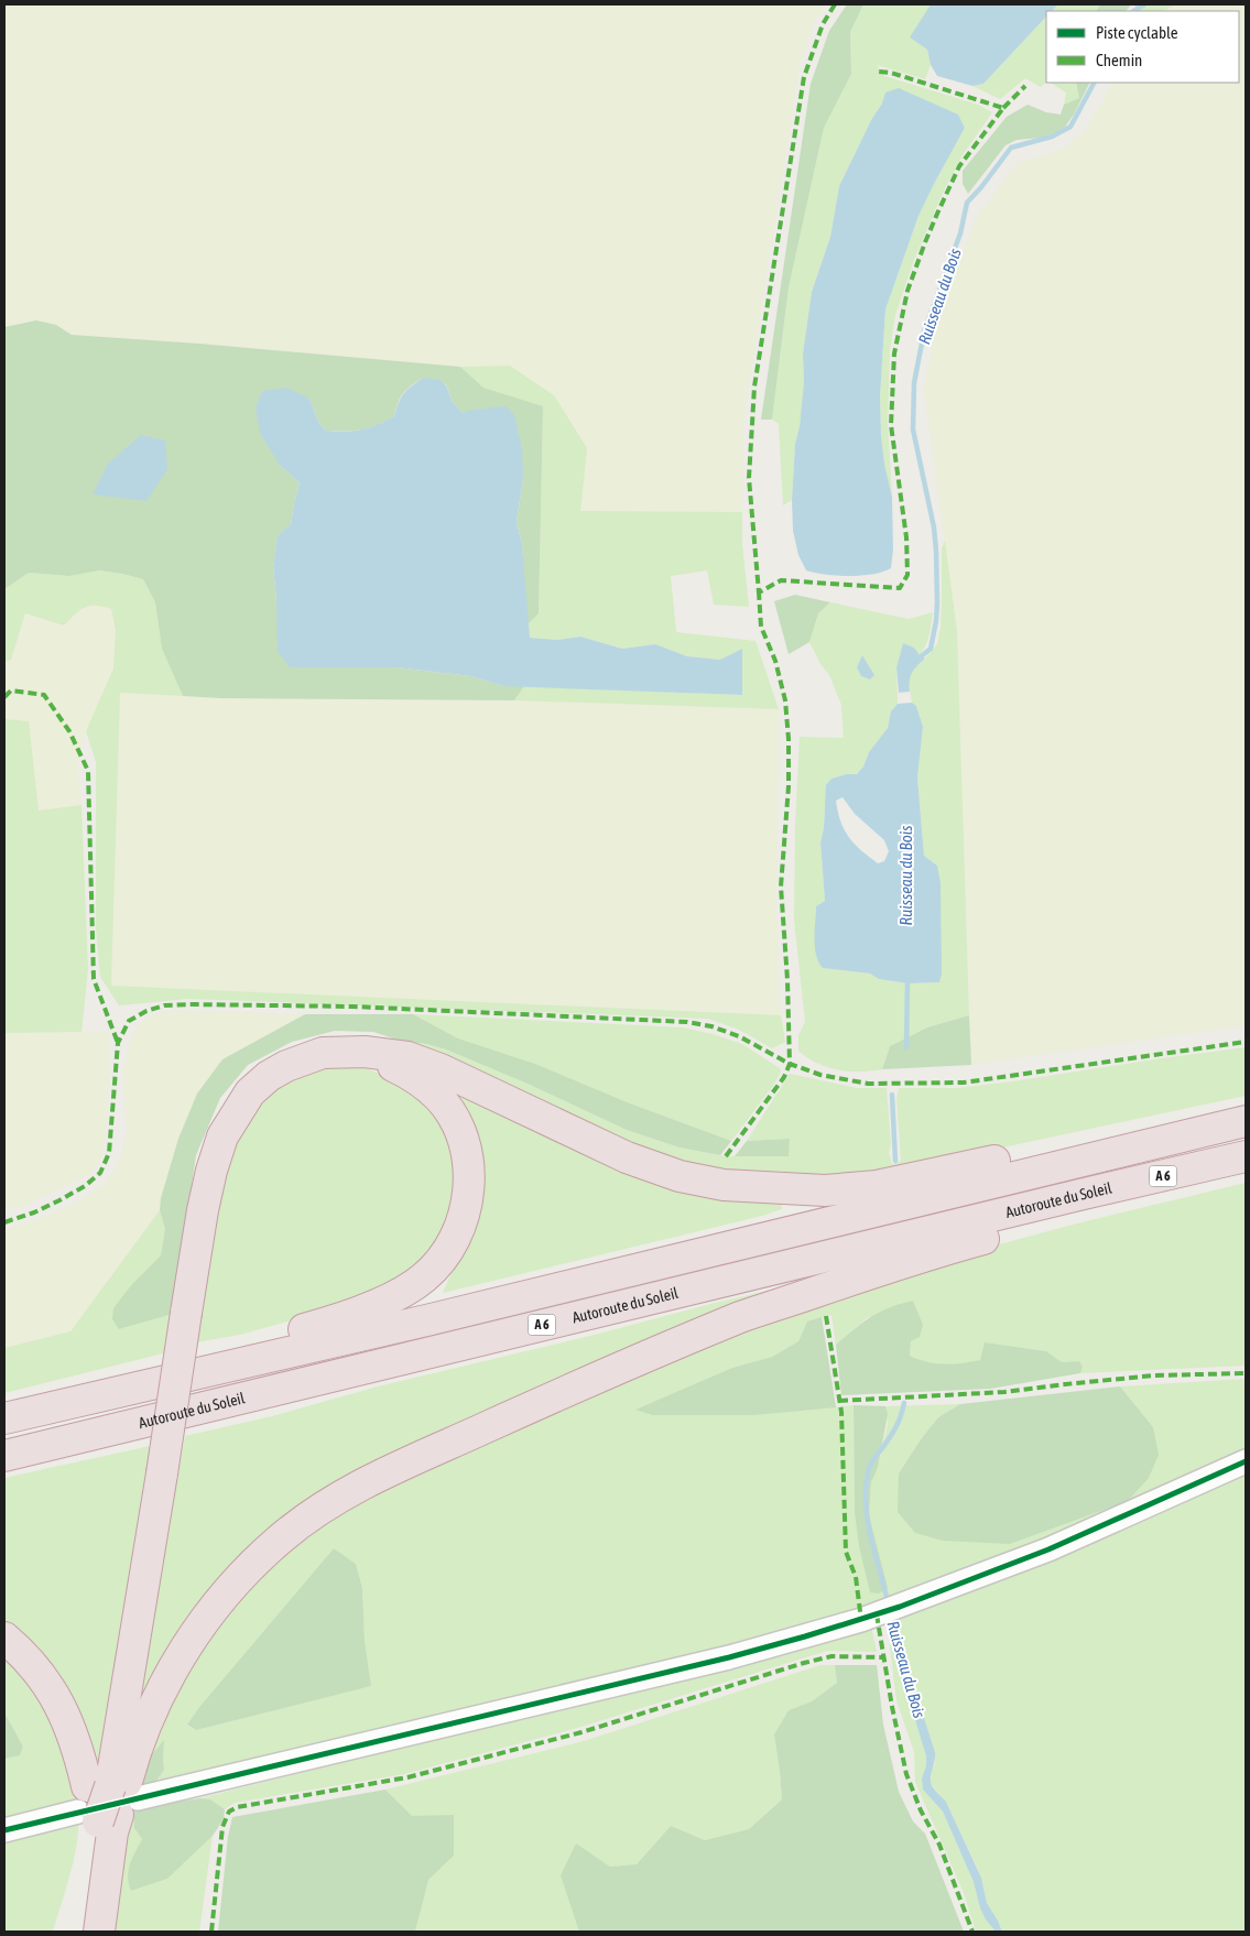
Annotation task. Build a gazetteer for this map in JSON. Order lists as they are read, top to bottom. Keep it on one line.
{"streets":{"highway":["A 6","Autoroute du Soleil"]},"water":["Ruisseau du Bois"],"legend":["Piste cyclable","Chemin"]}
